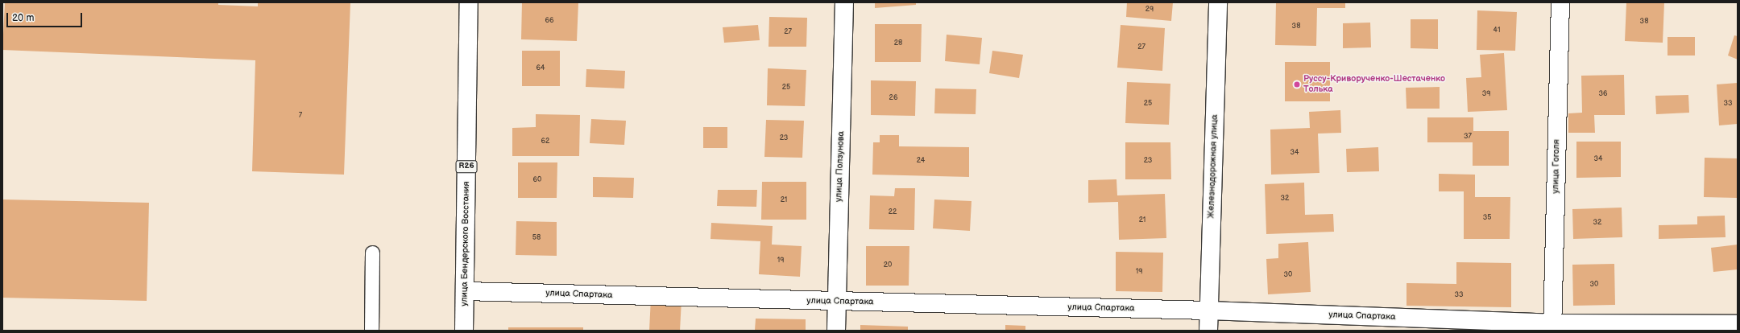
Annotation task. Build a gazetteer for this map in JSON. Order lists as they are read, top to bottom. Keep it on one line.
{"streets":{"street":["R26","улица Ползунова","Железнодорожная улица","улица Гоголя","улица Бендерского Восстания","улица Спартака"]},"crossings":[["улица Ползунова","улица Спартака"],["Железнодорожная улица","улица Спартака"],["улица Гоголя","улица Спартака"],["улица Бендерского Восстания","улица Спартака"]],"places":["Руссу-Криворученко-Шестаченко Толька"],"house_numbers":["29","66","38","38","41","27","28","27","64","25","39","36","26","25","33","7","37","23","62","34","34","24","23","60","32","21","22","35","21","32","58","19","20","19","30","30","33"],"scale_bar":"20 m"}
